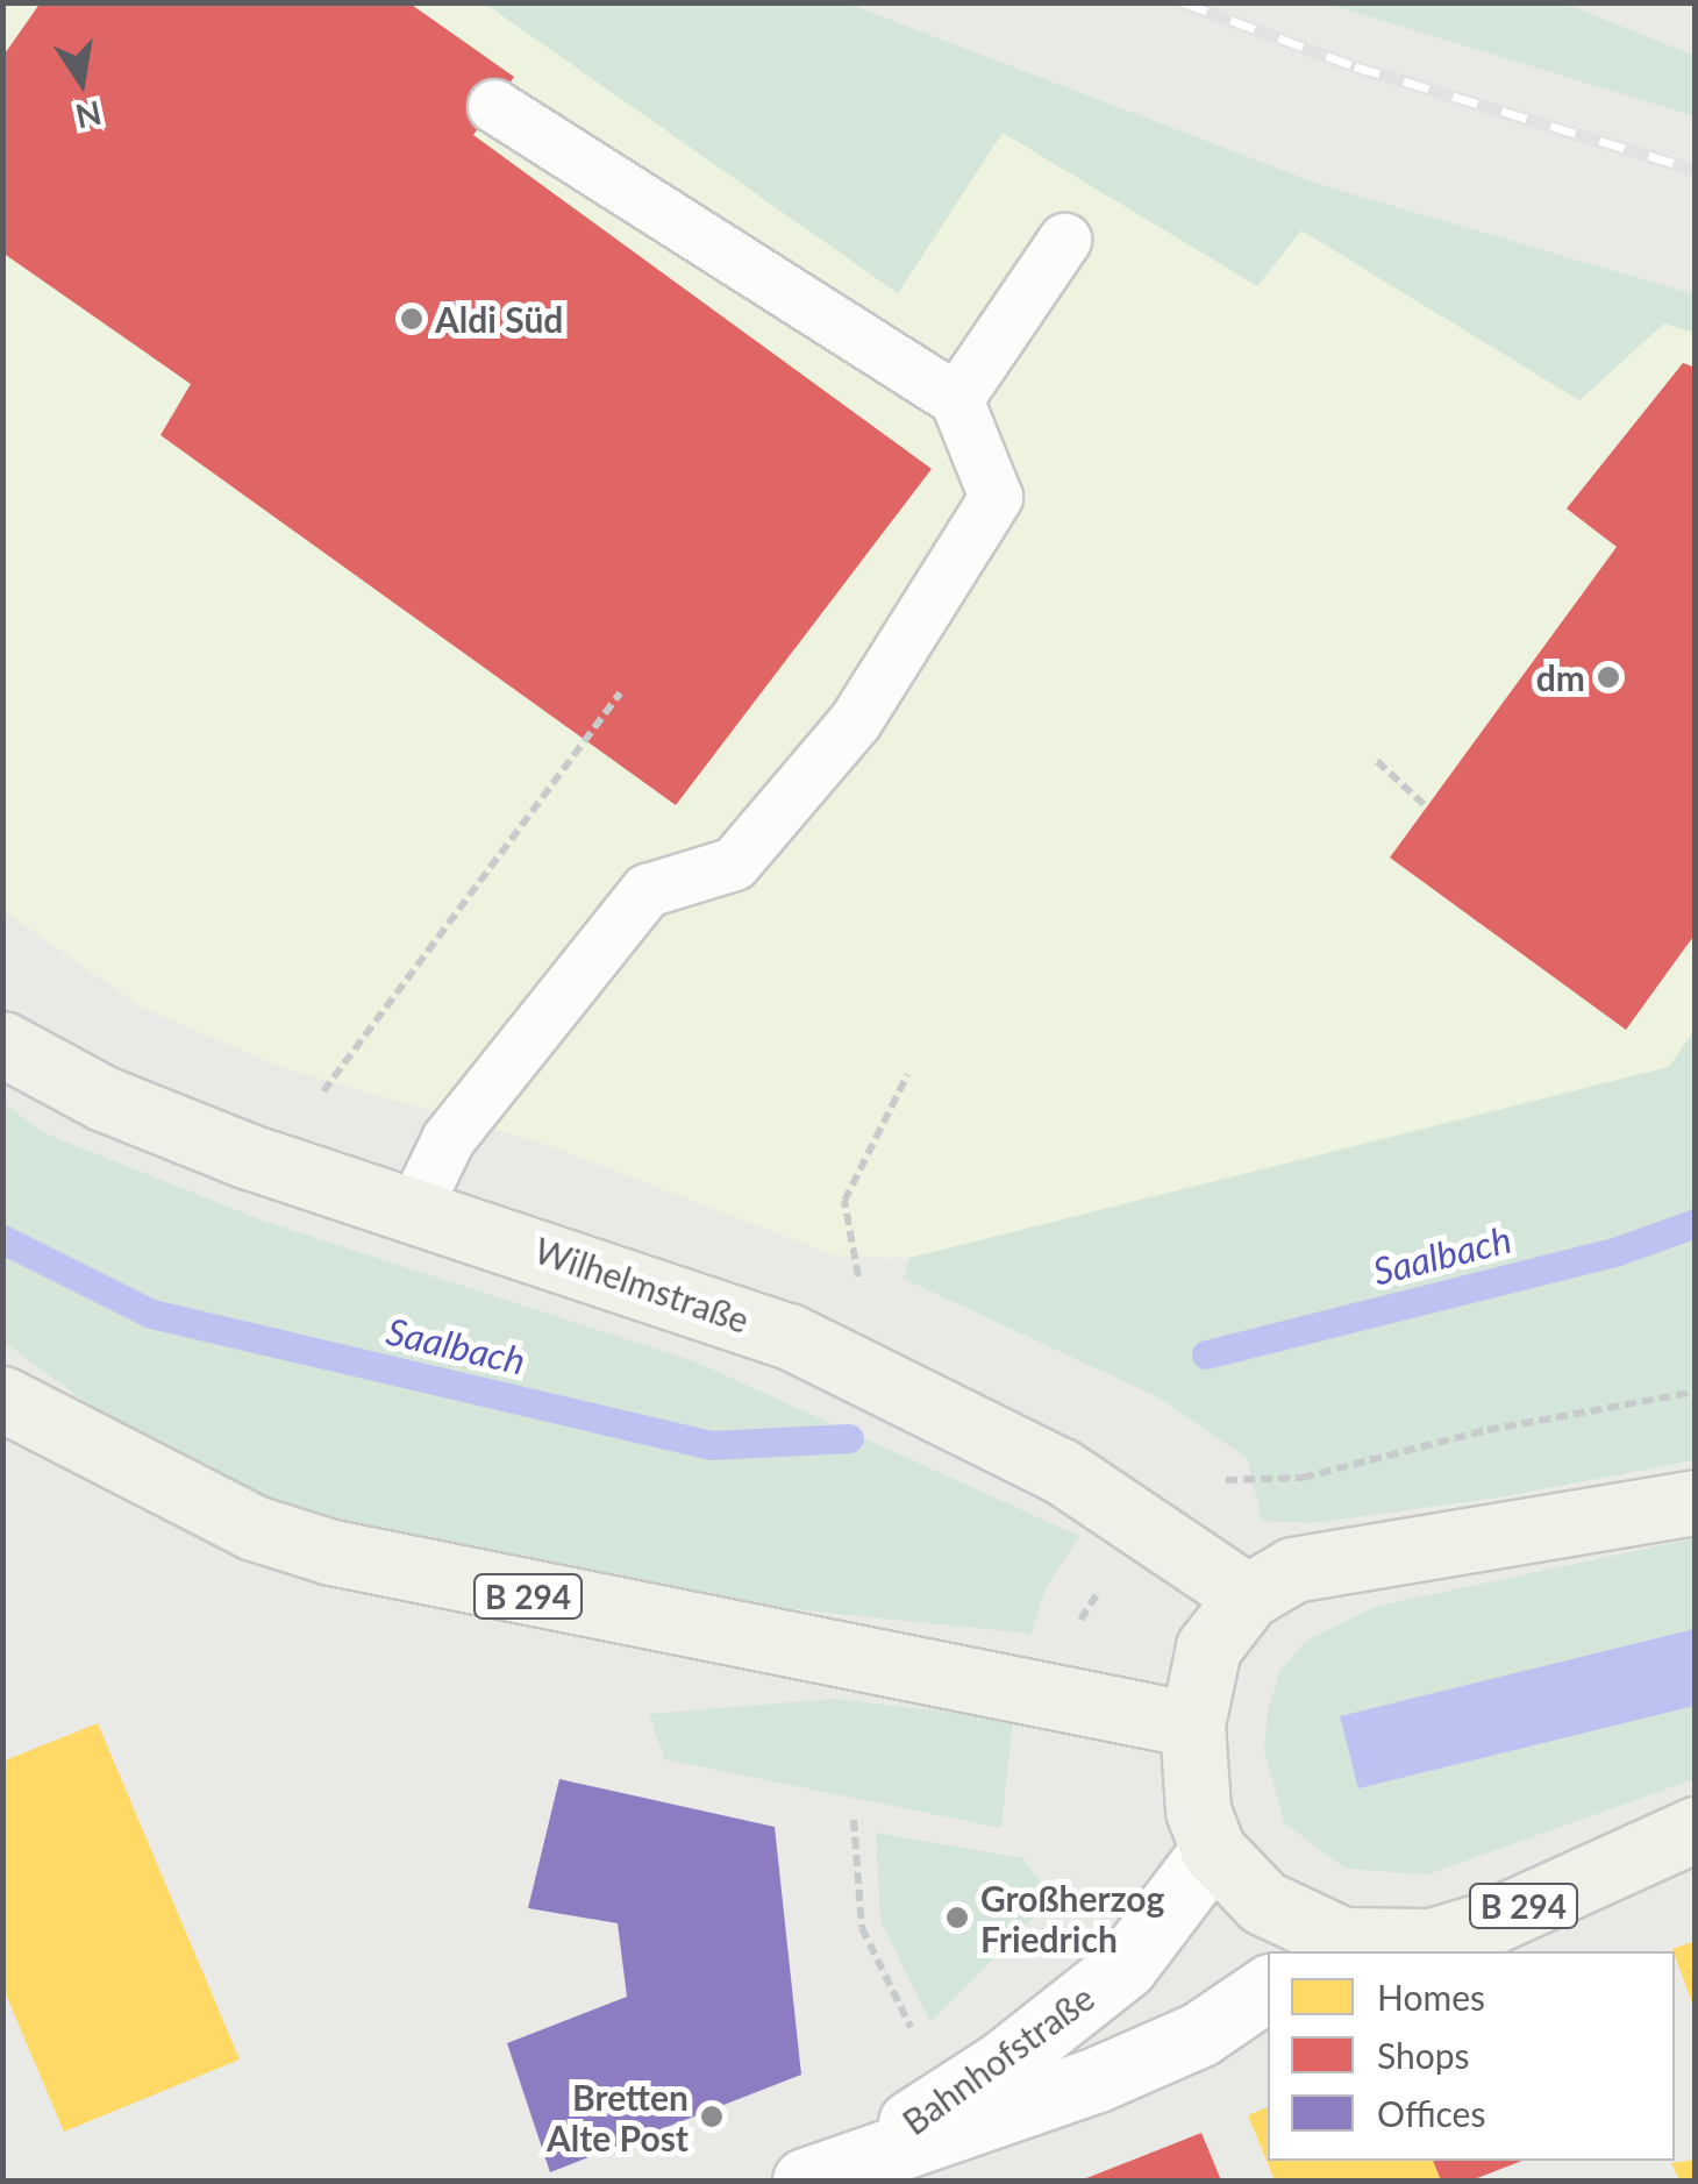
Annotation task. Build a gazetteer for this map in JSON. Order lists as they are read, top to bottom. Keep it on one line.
{"streets":{"main road":["Wilhelmstraße","B 294"],"street":["Bahnhofstraße"]},"crossings":[["Wilhelmstraße","B 294"],["B 294","Bahnhofstraße"]],"water":["Saalbach"],"places":["Aldi Süd","dm","Großherzog Friedrich","Bretten Alte Post"],"legend":["Homes","Shops","Offices"],"north":"bottom"}
